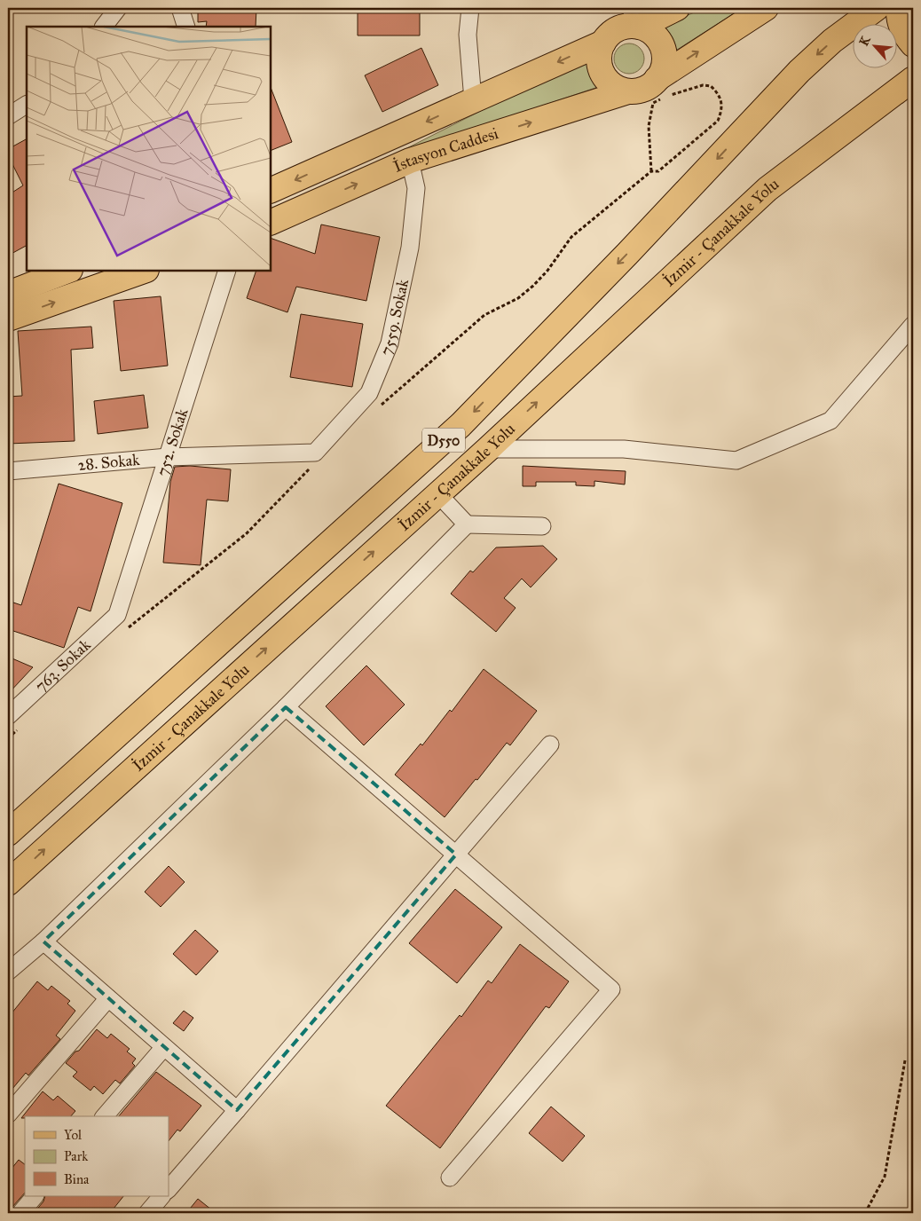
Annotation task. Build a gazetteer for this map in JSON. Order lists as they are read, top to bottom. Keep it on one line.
{"streets":{"main road":["İstasyon Caddesi","İzmir - Çanakkale Yolu","D550"],"street":["7559. Sokak","752. Sokak","28. Sokak","763. Sokak"]},"crossings":[["İstasyon Caddesi","7559. Sokak"],["7559. Sokak","28. Sokak"],["752. Sokak","28. Sokak"],["752. Sokak","763. Sokak"]],"legend":["Yol","Park","Bina"],"north":"top left"}
